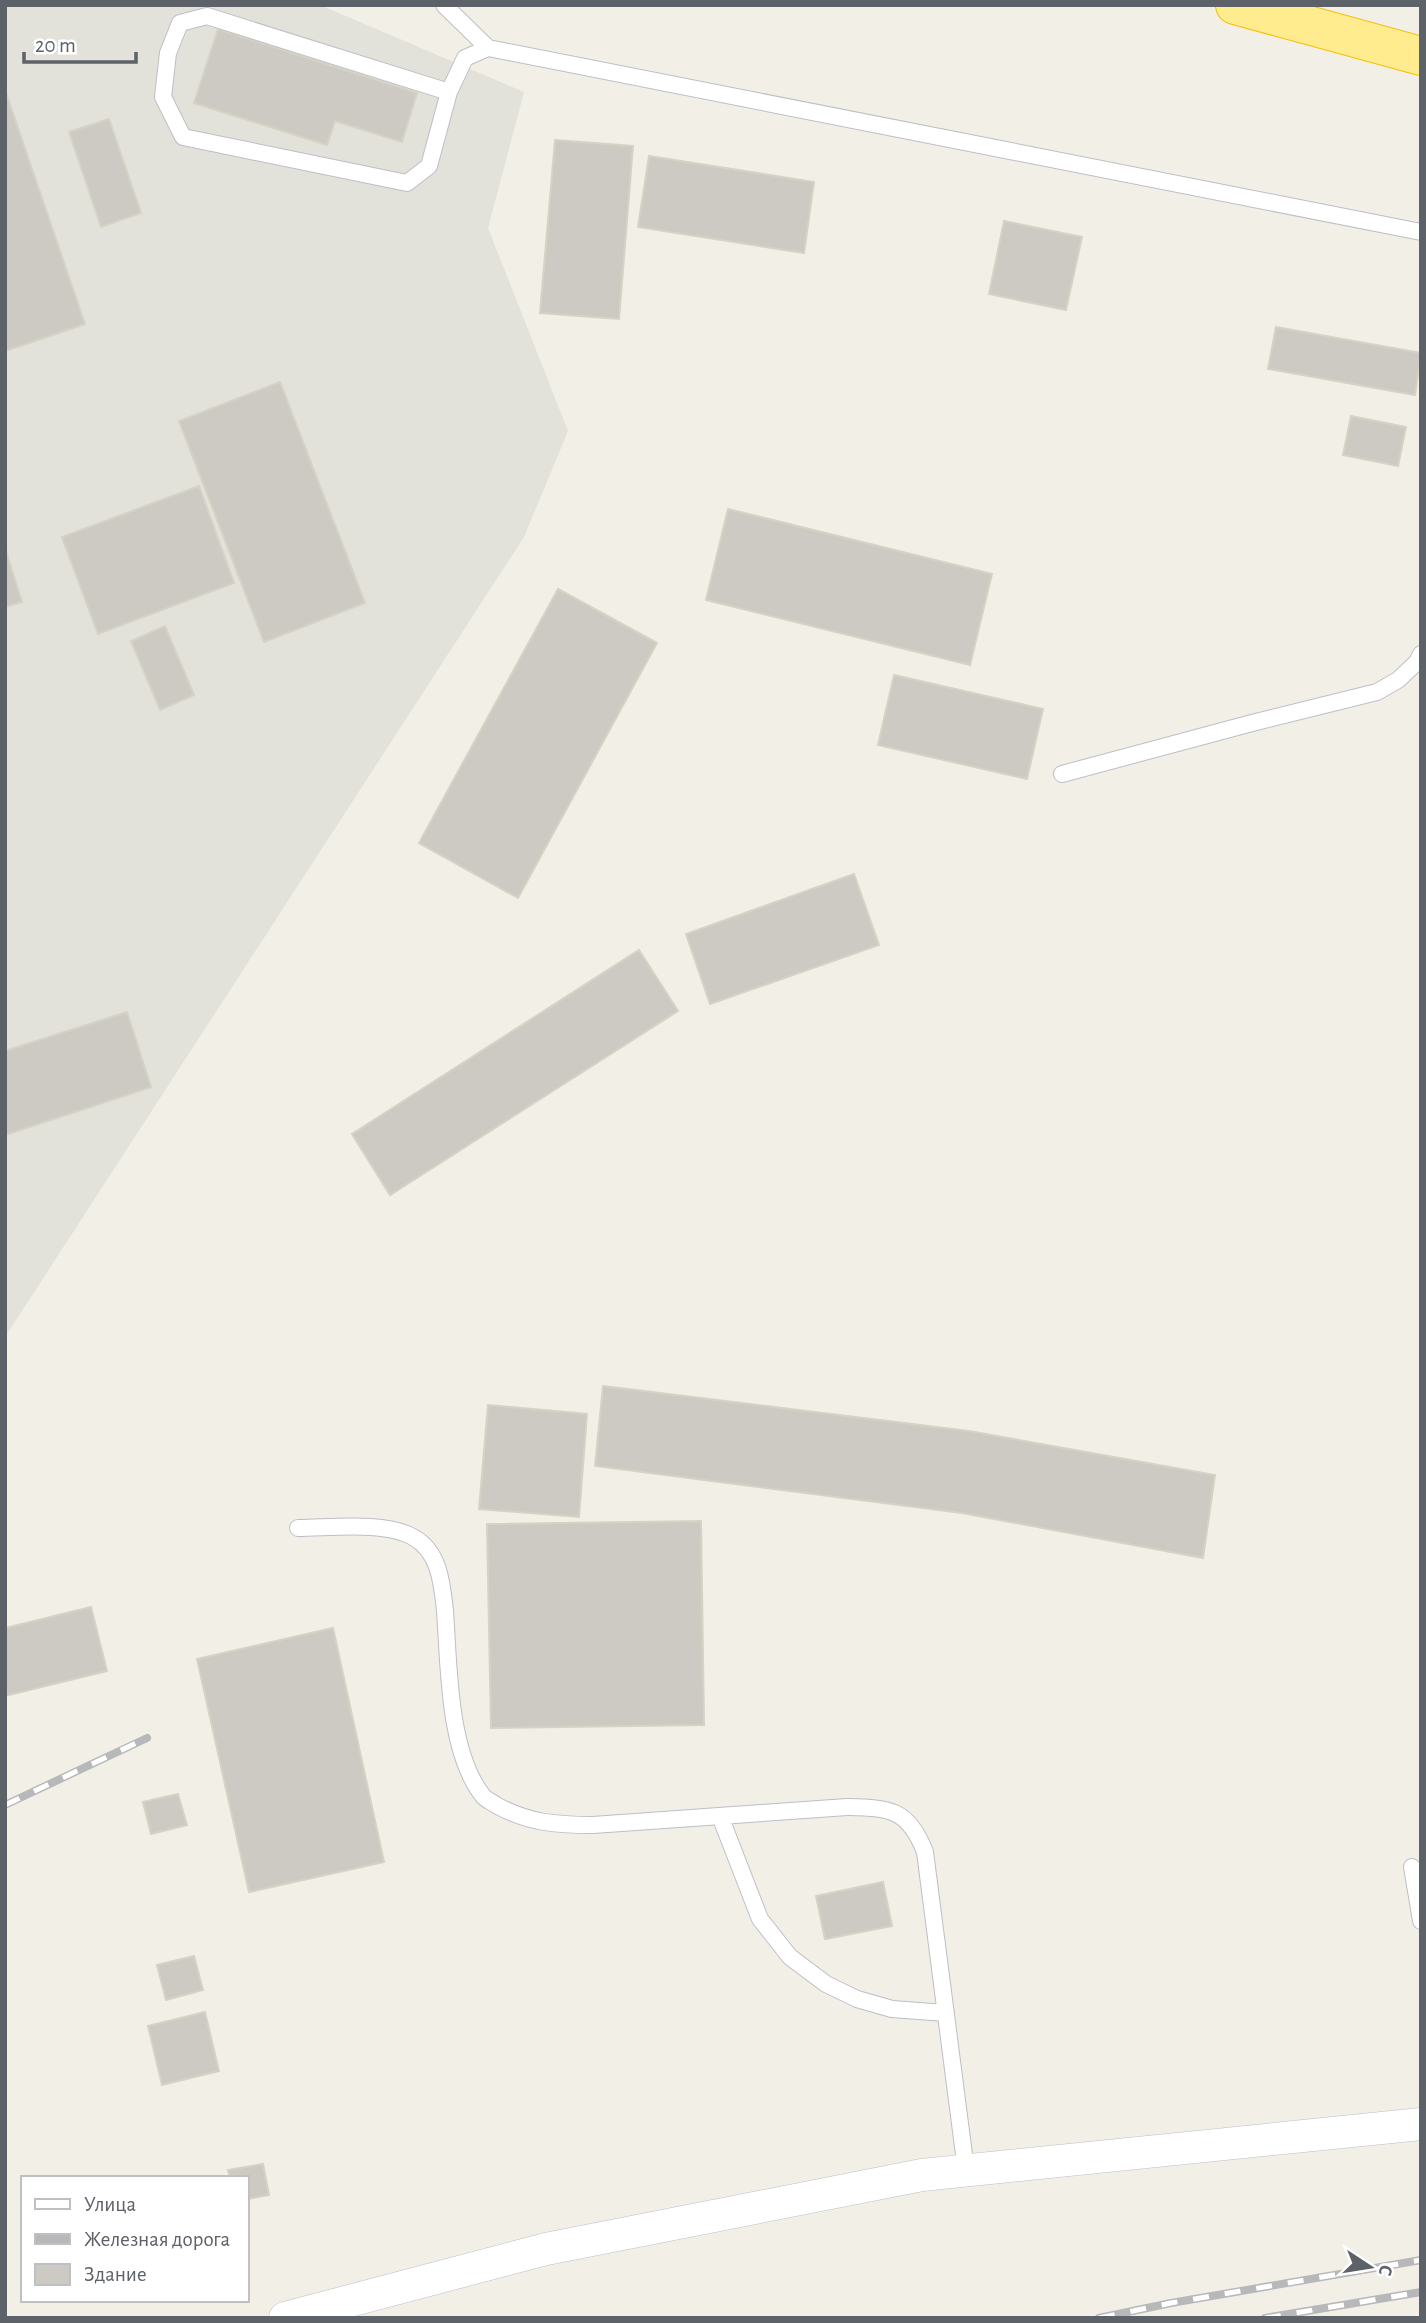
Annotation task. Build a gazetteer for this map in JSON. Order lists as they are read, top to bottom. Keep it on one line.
{"legend":["Улица","Железная дорога","Здание"],"scale_bar":"20 m","north":"right"}
